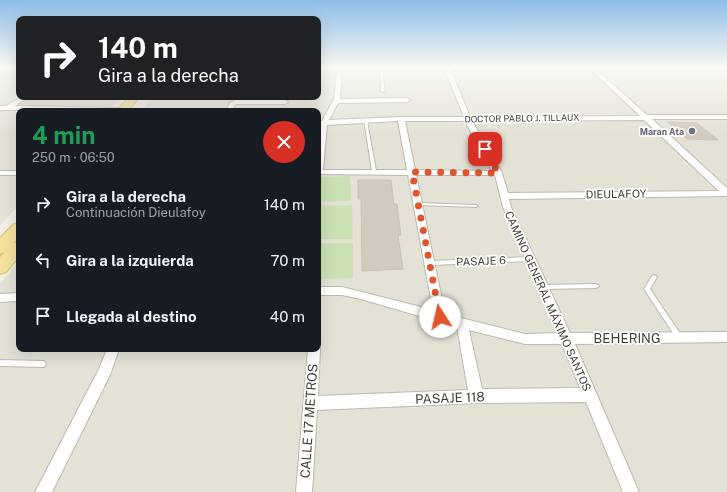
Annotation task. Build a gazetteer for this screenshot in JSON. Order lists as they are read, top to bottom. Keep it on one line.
{"streets":{"street":["DOCTOR PABLO J. TILLAUX","DIEULAFOY","CAMINO GENERAL MÁXIMO SANTOS","BEHERING","PASAJE 118","CALLE 17 METROS"],"lane":["PASAJE 6"]},"crossings":[["DOCTOR PABLO J. TILLAUX","CAMINO GENERAL MÁXIMO SANTOS"],["DIEULAFOY","CAMINO GENERAL MÁXIMO SANTOS"],["PASAJE 6","CAMINO GENERAL MÁXIMO SANTOS"],["CAMINO GENERAL MÁXIMO SANTOS","BEHERING"],["CAMINO GENERAL MÁXIMO SANTOS","PASAJE 118"],["PASAJE 118","CALLE 17 METROS"]],"places":["Maran Ata"],"page":{"turn":["140 m","Gira a la derecha"],"heading":["4 min","250 m · 06:50"],"list":[{"name":"Gira a la derecha","note":"Continuación Dieulafoy","value":"140 m"},{"name":"Gira a la izquierda","value":"70 m"},{"name":"Llegada al destino","value":"40 m"}]}}
